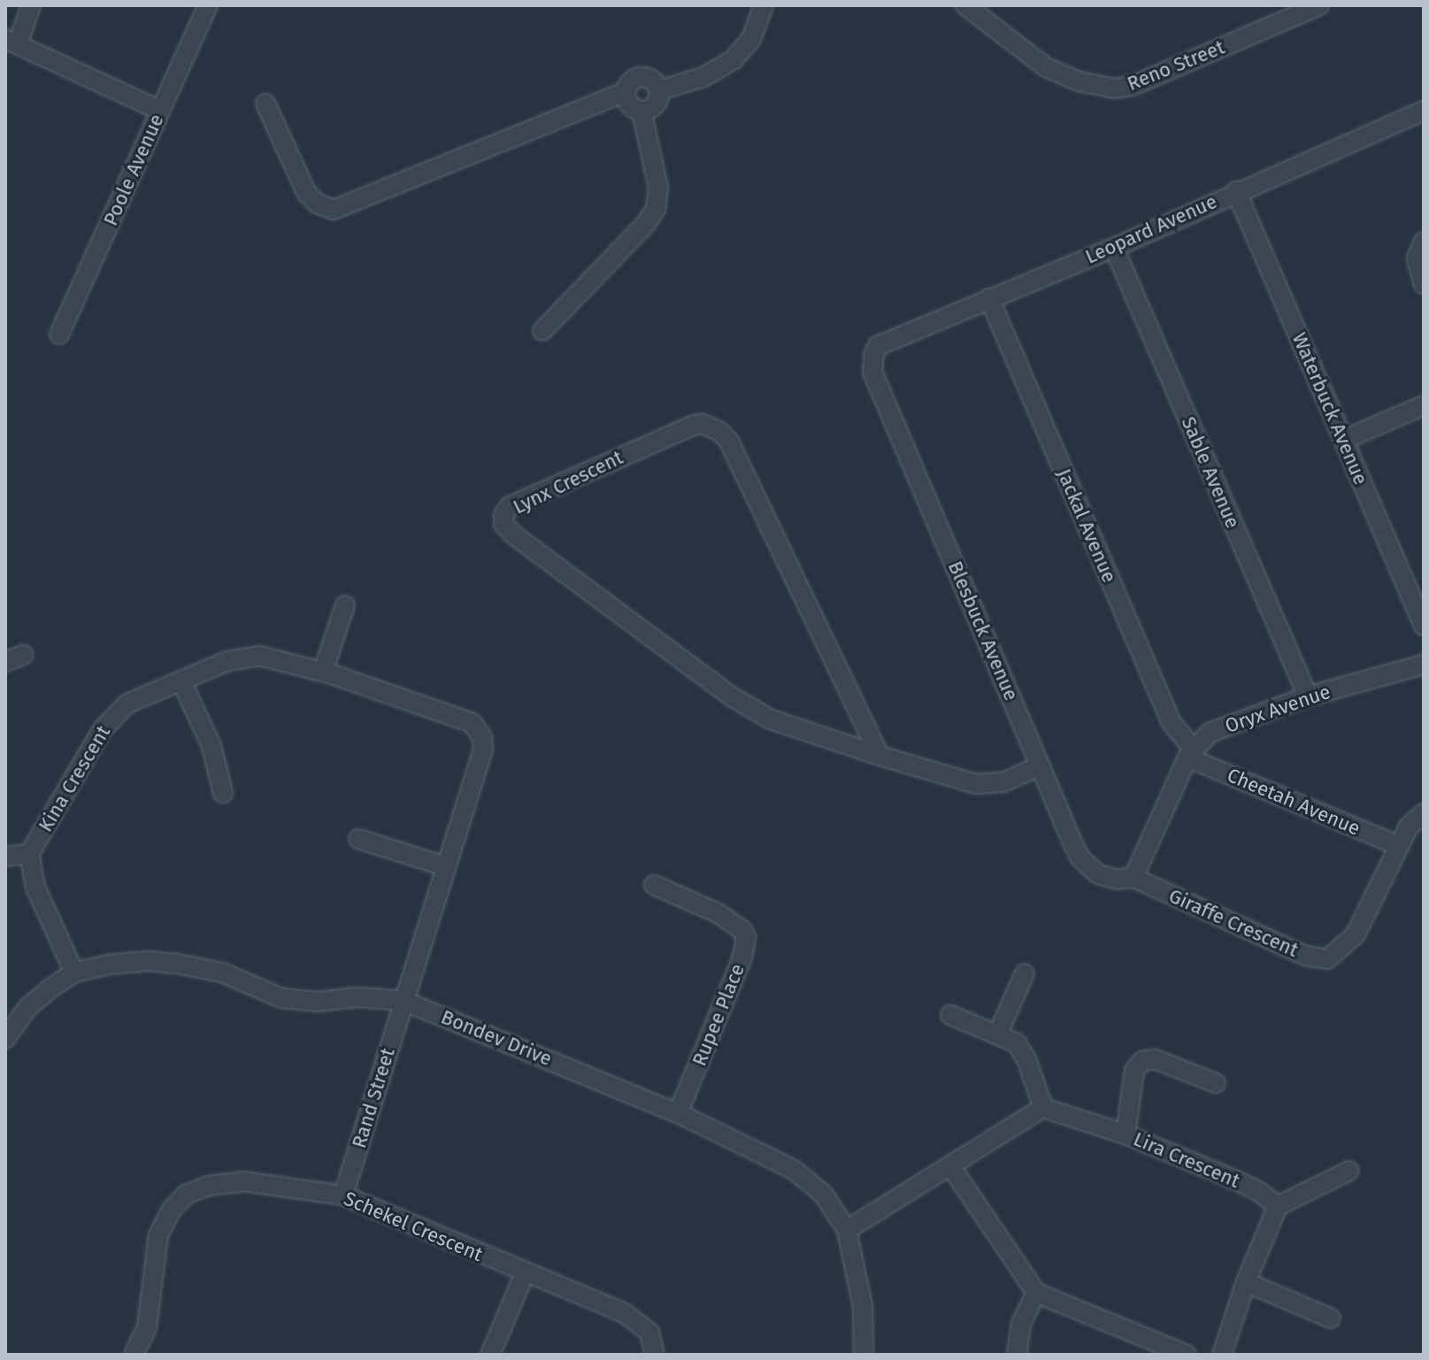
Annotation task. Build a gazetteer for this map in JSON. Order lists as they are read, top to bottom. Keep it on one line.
{"streets":{"street":["Reno Street","Poole Avenue","Leopard Avenue","Waterbuck Avenue","Sable Avenue","Lynx Crescent","Jackal Avenue","Blesbuck Avenue","Oryx Avenue","Kina Crescent","Cheetah Avenue","Giraffe Crescent","Rupee Place","Bondev Drive","Rand Street","Lira Crescent","Schekel Crescent"]},"crossings":[["Leopard Avenue","Waterbuck Avenue"],["Leopard Avenue","Sable Avenue"],["Leopard Avenue","Jackal Avenue"],["Leopard Avenue","Blesbuck Avenue"],["Sable Avenue","Oryx Avenue"],["Lynx Crescent","Blesbuck Avenue"],["Jackal Avenue","Oryx Avenue"],["Jackal Avenue","Cheetah Avenue"],["Blesbuck Avenue","Oryx Avenue"],["Blesbuck Avenue","Giraffe Crescent"],["Oryx Avenue","Cheetah Avenue"],["Oryx Avenue","Giraffe Crescent"],["Kina Crescent","Bondev Drive"],["Kina Crescent","Rand Street"],["Cheetah Avenue","Giraffe Crescent"],["Rupee Place","Bondev Drive"],["Bondev Drive","Rand Street"],["Rand Street","Schekel Crescent"]]}
